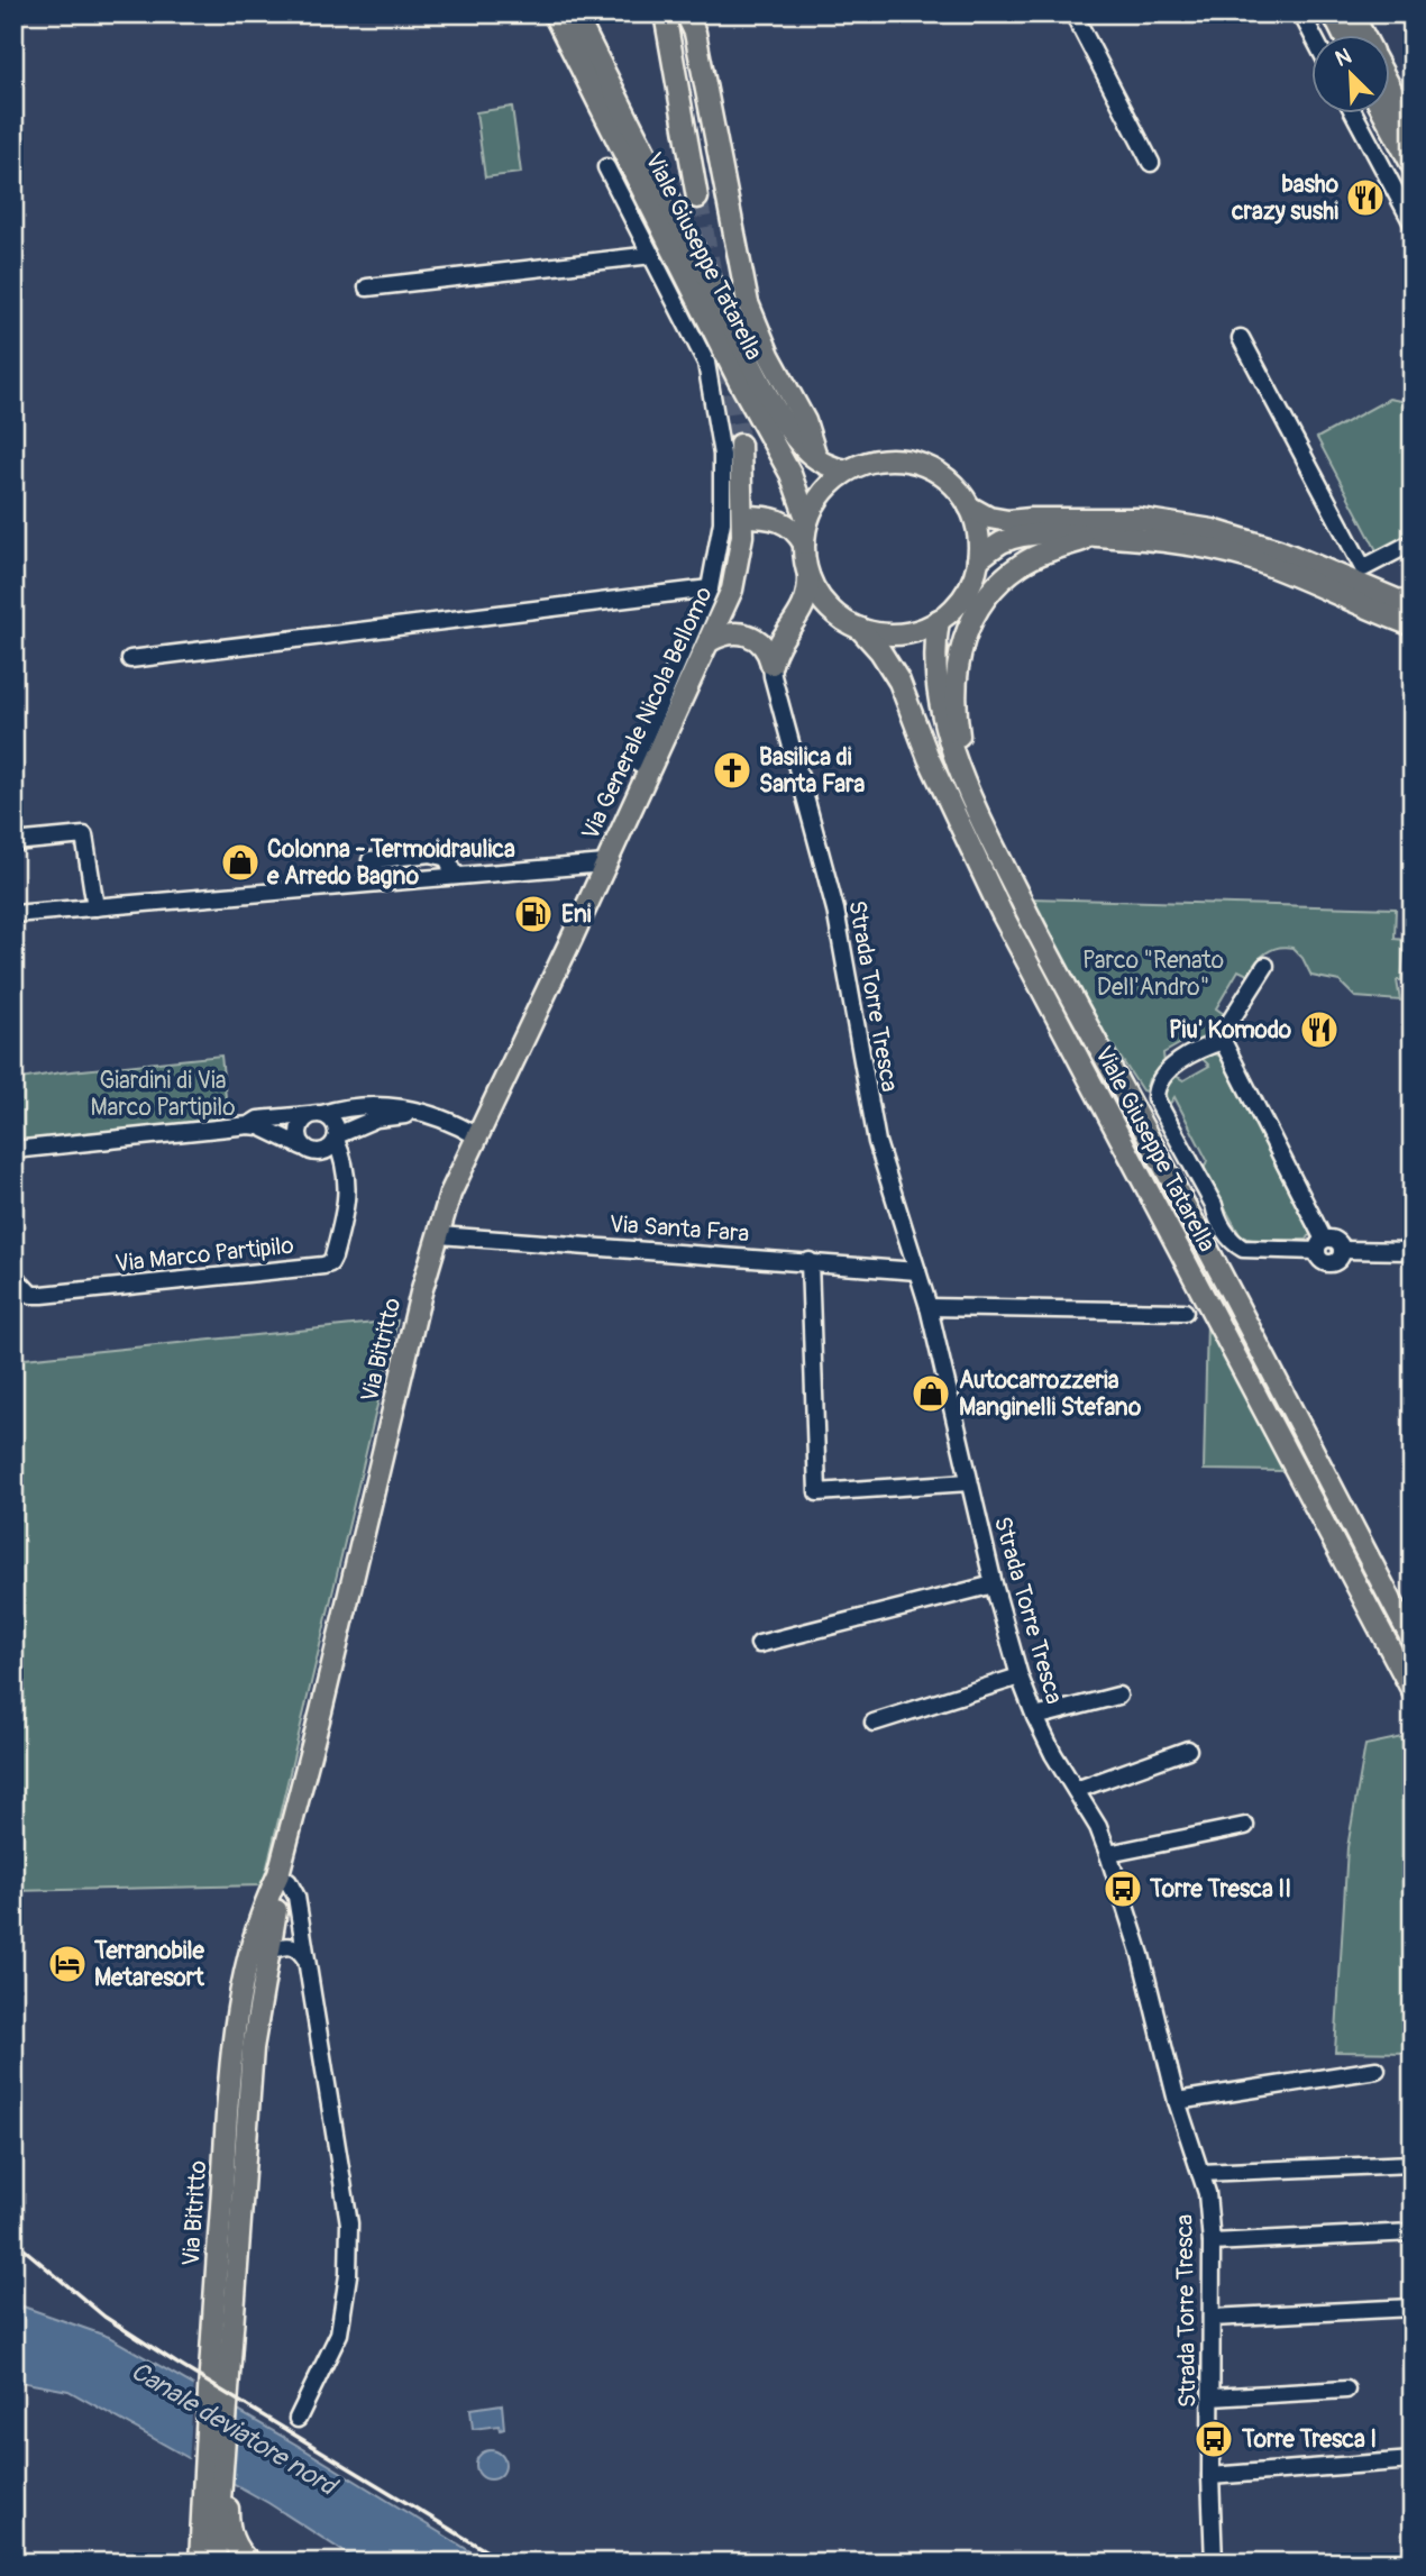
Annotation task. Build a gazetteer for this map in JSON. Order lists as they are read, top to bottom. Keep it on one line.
{"streets":{"main road":["Viale Giuseppe Tatarella","Via Generale Nicola Bellomo","Via Bitritto"],"street":["Strada Torre Tresca","Via Santa Fara","Via Marco Partipilo"]},"crossings":[["Via Generale Nicola Bellomo","Via Bitritto"],["Strada Torre Tresca","Via Santa Fara"],["Via Santa Fara","Via Bitritto"]],"water":["Canale deviatore nord"],"parks":["Parco \"Renato Dell'Andro\"","Giardini di Via Marco Partipilo"],"places":{"restaurant":["basho crazy sushi","Piu' Komodo"],"church":["Basilica di Santa Fara"],"shop":["Colonna - Termoidraulica e Arredo Bagno","Autocarrozzeria Manginelli Stefano"],"fuel station":["Eni"],"bus stop":["Torre Tresca II","Torre Tresca I"],"hotel":["Terranobile Metaresort"]},"north":"top left"}
